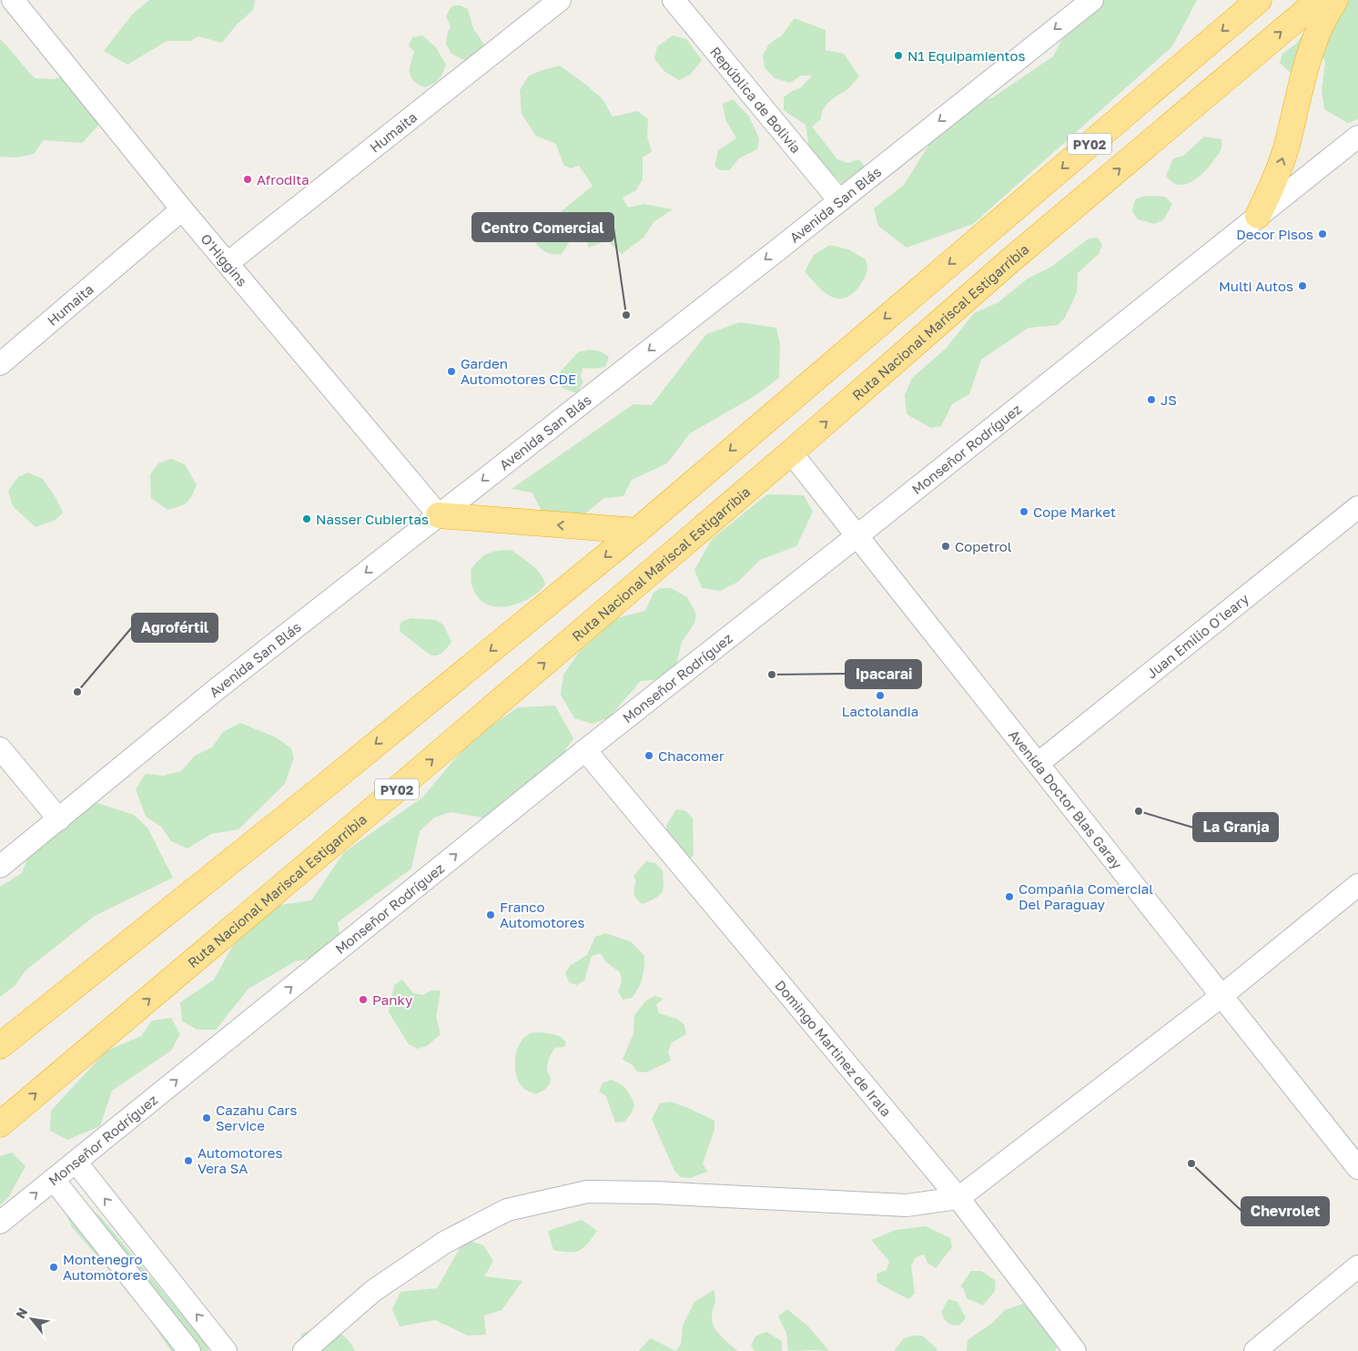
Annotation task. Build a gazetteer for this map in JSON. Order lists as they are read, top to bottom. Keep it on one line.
{"streets":{"highway":["PY02","Ruta Nacional Mariscal Estigarribia"],"street":["República de Bolivia","Humaita","Avenida San Blás","O'Higgins","Monseñor Rodríguez","Juan Emilio O´leary","Avenida Doctor Blas Garay","Domingo Martinez de Irala"]},"crossings":[["República de Bolivia","Avenida San Blás"],["Humaita","O'Higgins"],["Avenida San Blás","O'Higgins"],["Ruta Nacional Mariscal Estigarribia","Avenida Doctor Blas Garay"],["Monseñor Rodríguez","Avenida Doctor Blas Garay"],["Monseñor Rodríguez","Domingo Martinez de Irala"],["Juan Emilio O´leary","Avenida Doctor Blas Garay"]],"one_way":["Avenida San Blás","Monseñor Rodríguez"],"places":["N1 Equipamientos","Afrodita","Decor Pisos","Multi Autos","Centro Comercial","Garden Automotores CDE","JS","Cope Market","Nasser Cubiertas","Copetrol","Ipacarai","Agrofértil","Lactolandia","Chacomer","La Granja","Compañia Comercial Del Paraguay","Franco Automotores","Panky","Cazahu Cars Service","Automotores Vera SA","Chevrolet","Montenegro Automotores"],"north":"top left"}
